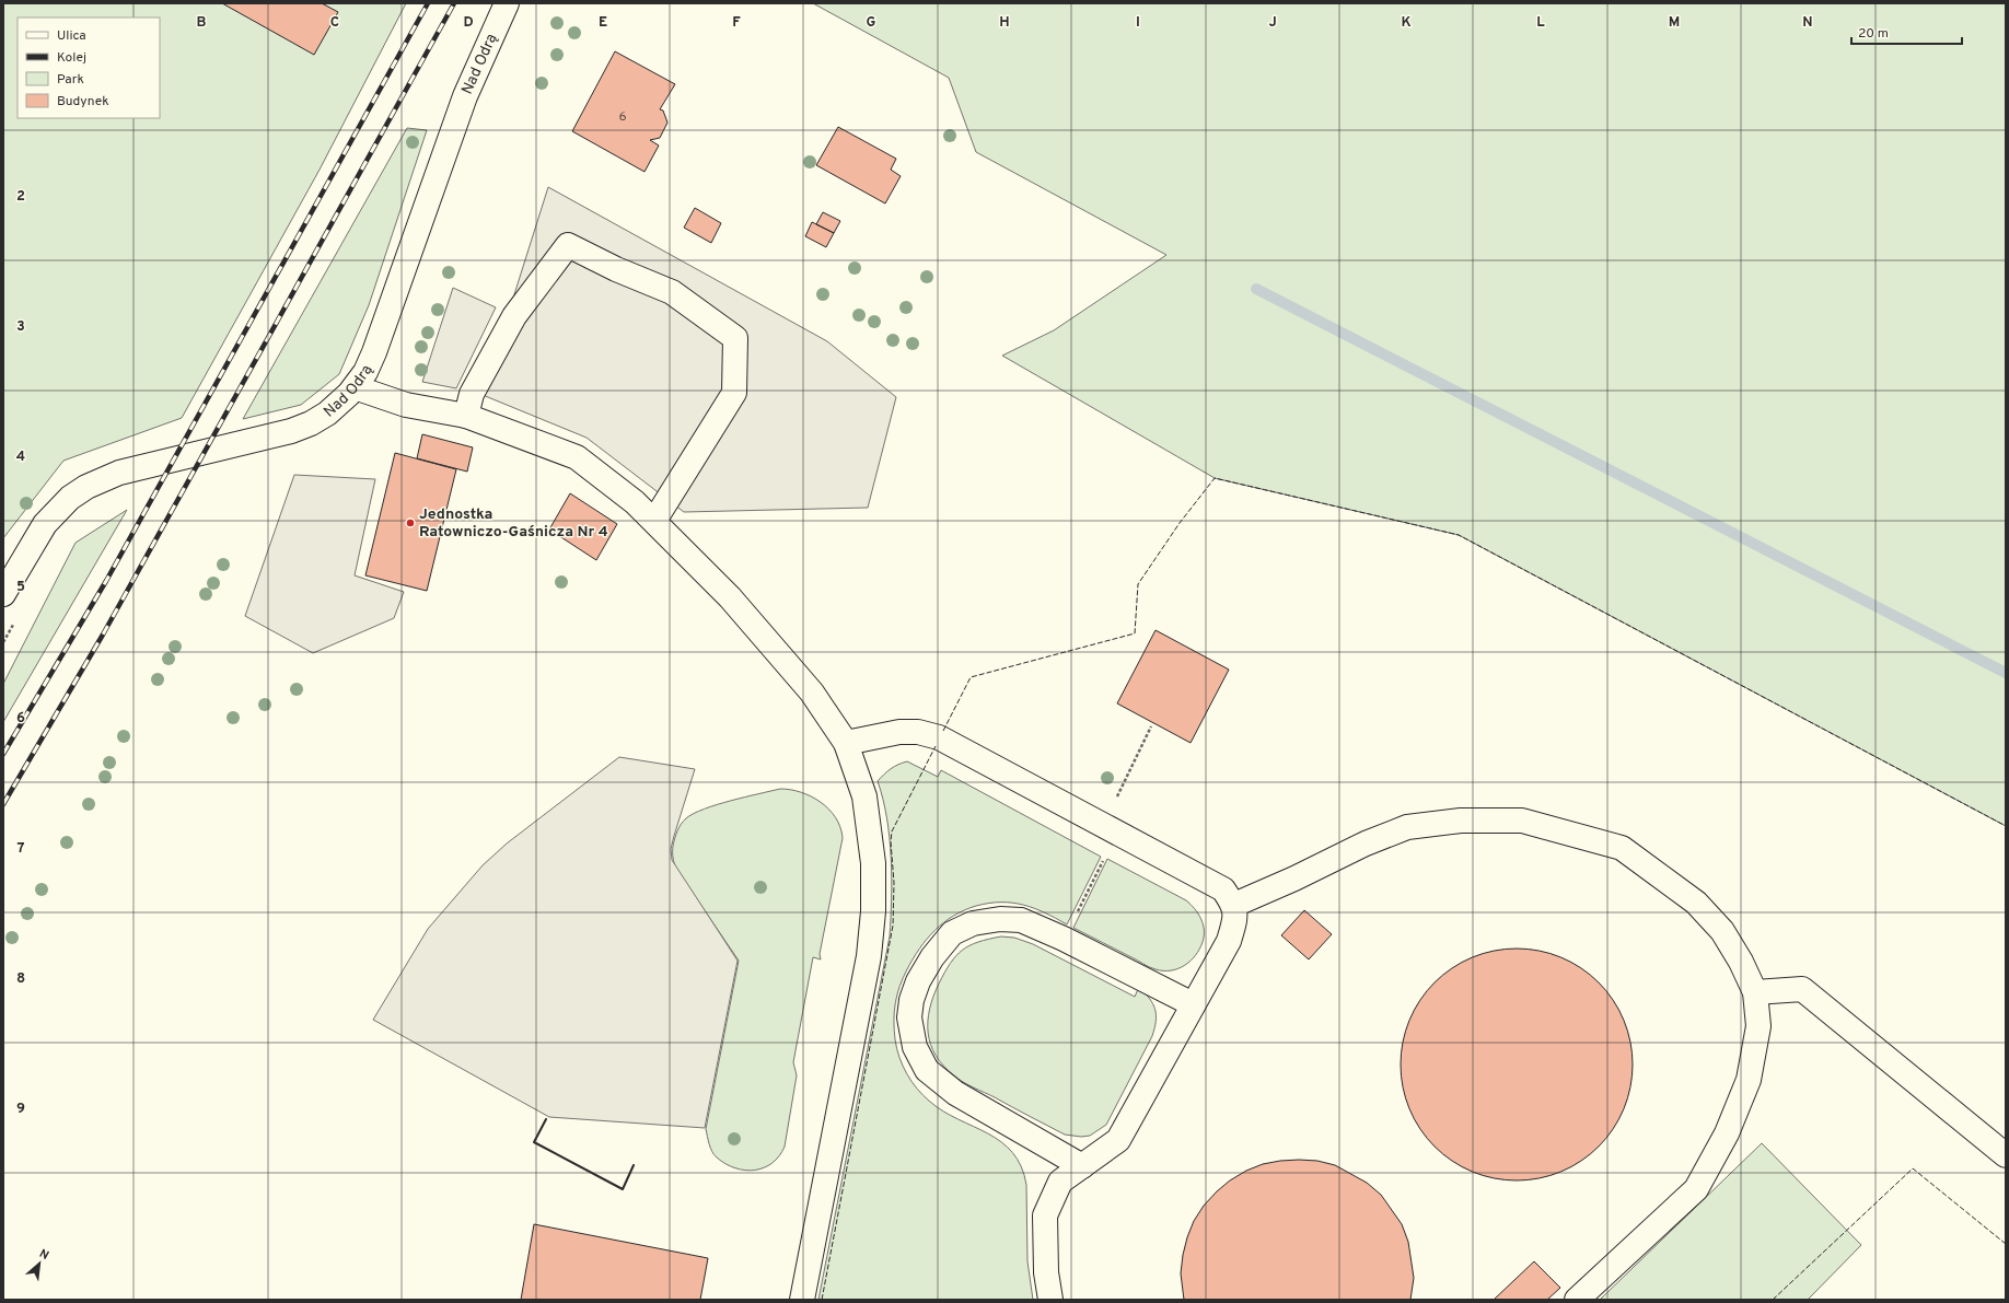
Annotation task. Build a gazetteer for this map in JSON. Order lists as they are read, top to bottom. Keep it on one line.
{"streets":{"street":["Nad Odrą"]},"places":["Jednostka Ratowniczo-Gaśnicza Nr 4"],"house_numbers":["6"],"legend":["Ulica","Kolej","Park","Budynek"],"scale_bar":"20 m","north":"top right","grid":{"columns":["B","C","D","E","F","G","H","I","J","K","L","M","N"],"rows":["2","3","4","5","6","7","8","9"]}}
